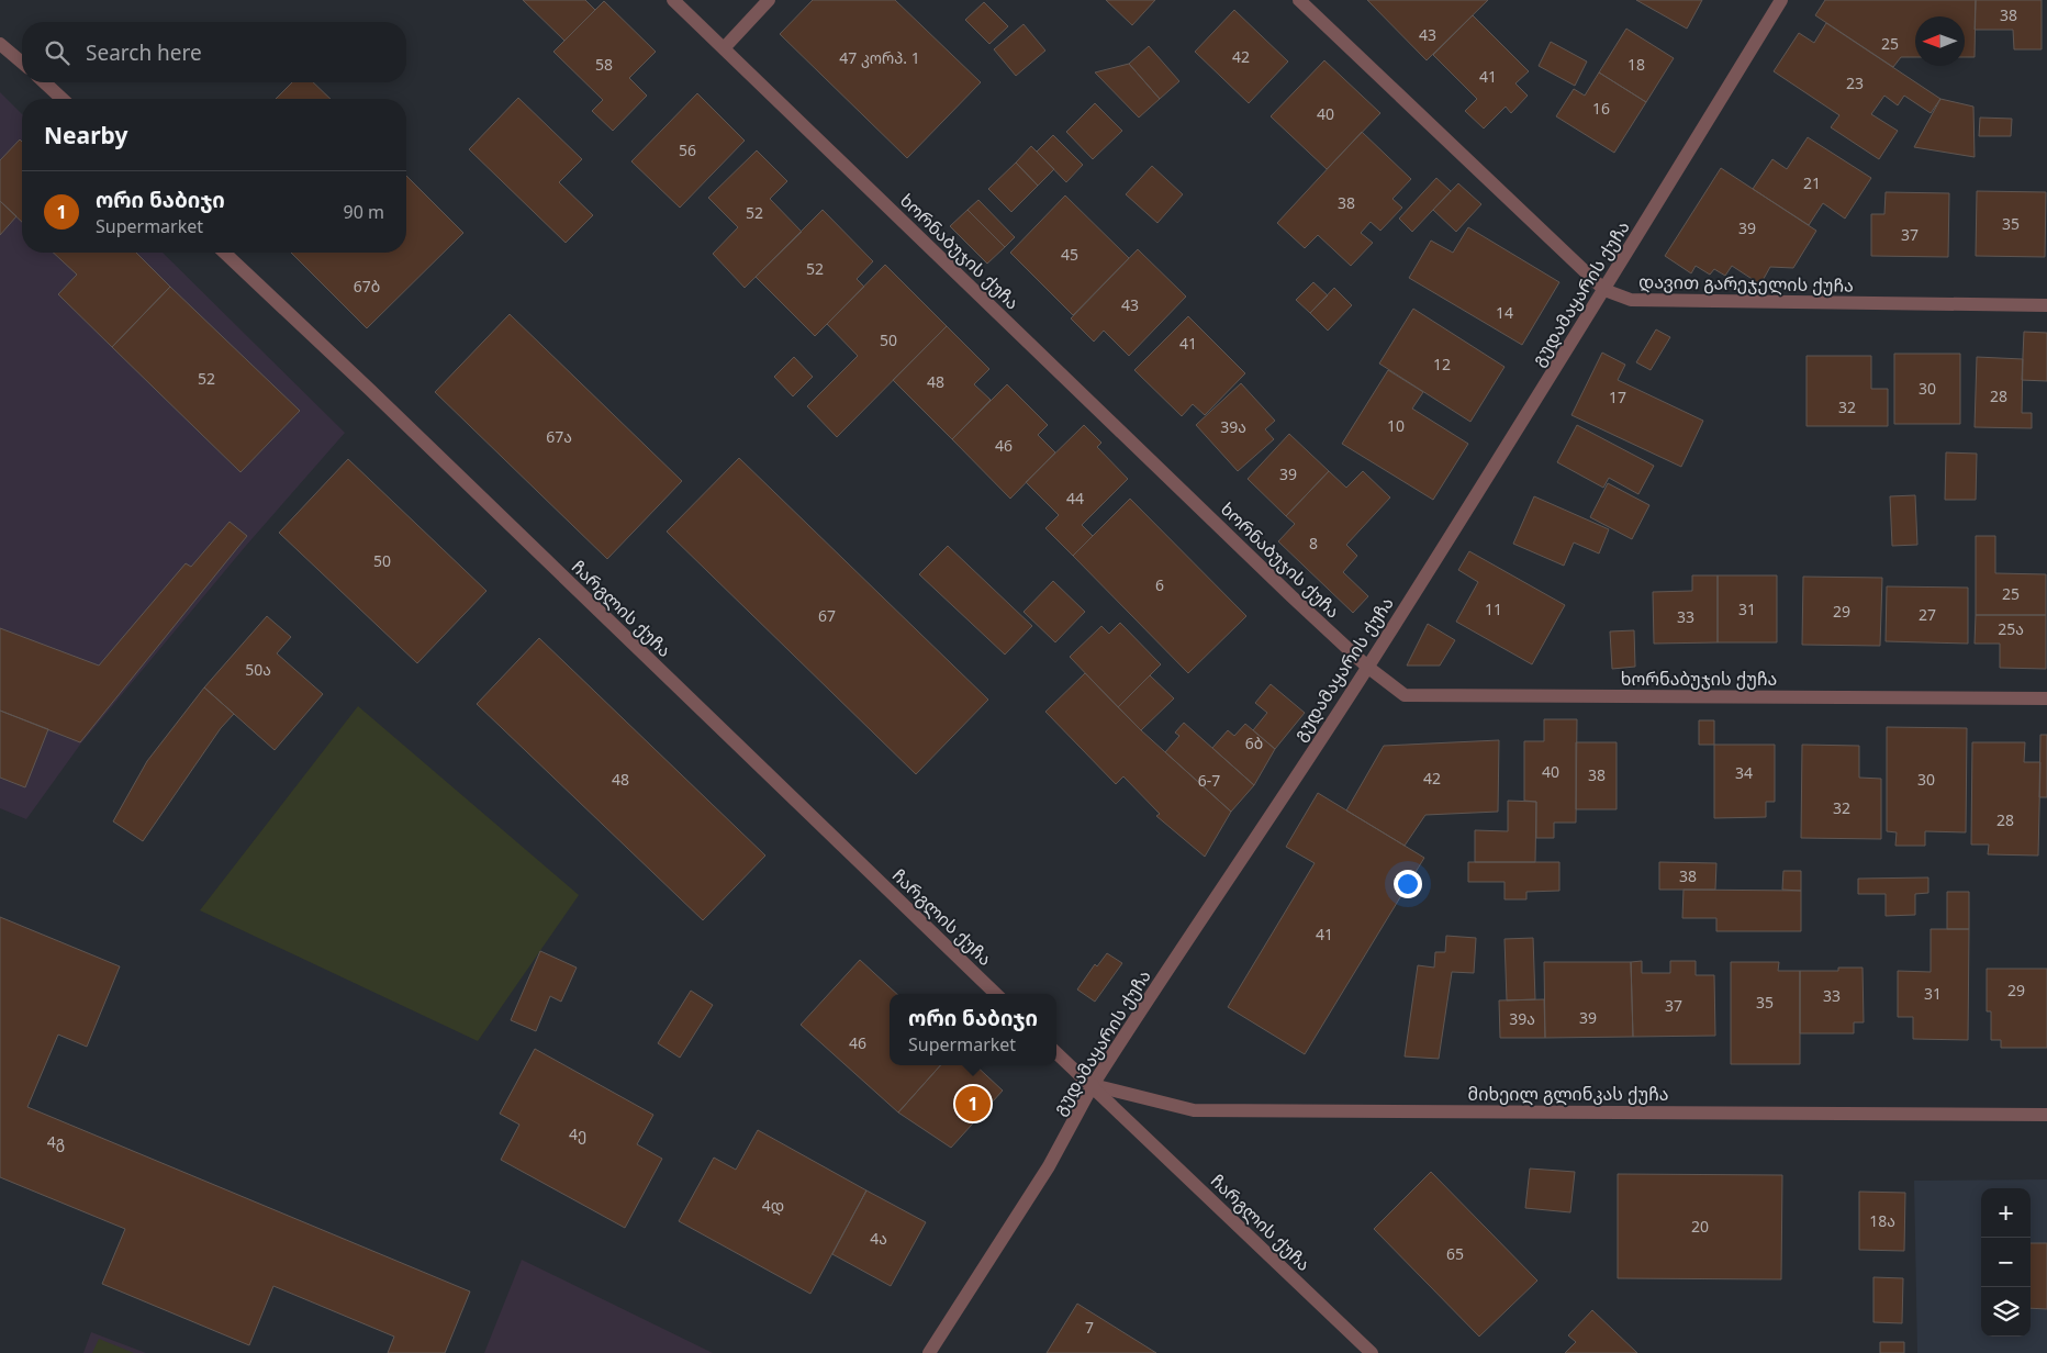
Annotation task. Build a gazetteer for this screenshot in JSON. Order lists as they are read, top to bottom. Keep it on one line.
{"streets":{"street":["ხორნაბუჯის ქუჩა","დავით გარეჯელის ქუჩა","გუდამაყარის ქუჩა","ჩარგლის ქუჩა","მიხეილ გლინკას ქუჩა"]},"crossings":[["ხორნაბუჯის ქუჩა","გუდამაყარის ქუჩა"],["დავით გარეჯელის ქუჩა","გუდამაყარის ქუჩა"],["გუდამაყარის ქუჩა","ჩარგლის ქუჩა"],["გუდამაყარის ქუჩა","მიხეილ გლინკას ქუჩა"],["ჩარგლის ქუჩა","მიხეილ გლინკას ქუჩა"]],"house_numbers":["38","43","25","42","47 კორპ. 1","58","18","41","23","16","40","56","21","38","52","35","39","37","45","52","67ბ","43","14","50","41","12","52","48","30","28","17","32","10","39ა","67ა","46","39","44","8","50","6","25","11","31","29","27","67","33","25ა","50ა","6ბ","40","34","38","42","48","30","6-7","32","28","38","41","29","31","33","35","37","39","39ა","46","4ე","4გ","4დ","18ა","20","4ა","65","7"],"north":"left","page":{"search":"Search here","heading":"Nearby","list":[{"mark":"1","name":"ორი ნაბიჯი","note":"Supermarket","value":"90 m"}],"popup":["ორი ნაბიჯი","Supermarket"],"pins":"1","map_buttons":["+","−"]}}
